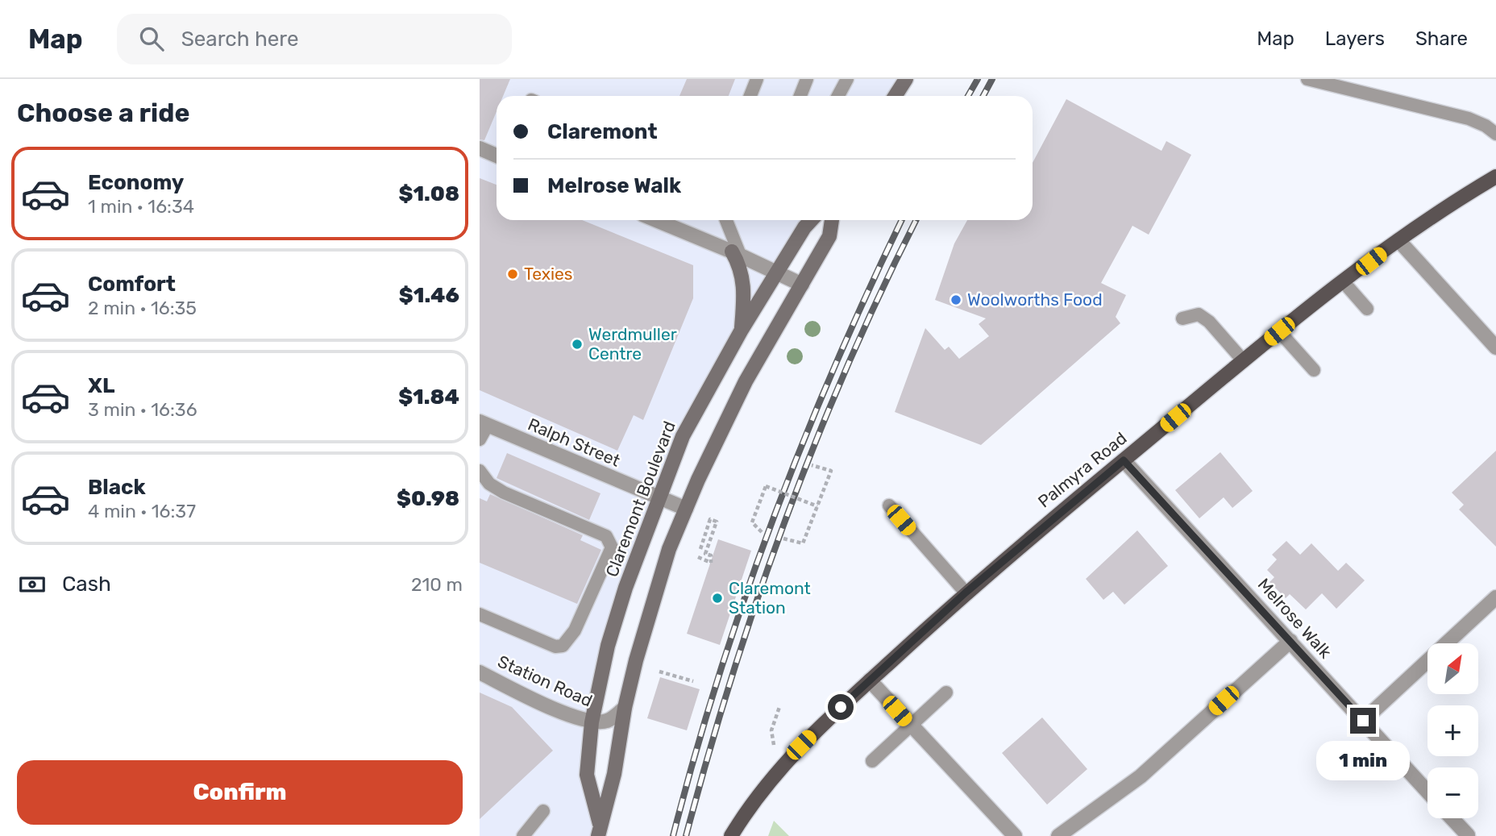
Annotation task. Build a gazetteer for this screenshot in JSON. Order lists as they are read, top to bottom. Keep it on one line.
{"streets":{"main road":["Palmyra Road"],"street":["Ralph Street","Claremont Boulevard","Melrose Walk","Station Road"]},"crossings":[["Ralph Street","Claremont Boulevard"],["Palmyra Road","Melrose Walk"],["Claremont Boulevard","Station Road"]],"places":["Texies","Woolworths Food","Werdmuller Centre","Claremont Station"],"north":"top right","page":{"header":"Map","search":"Search here","nav":["Map","Layers","Share"],"heading":"Choose a ride","banner":["Claremont","Melrose Walk"],"list":[{"name":"Economy","note":"1 min · 16:34","value":"$1.08"},{"name":"Comfort","note":"2 min · 16:35","value":"$1.46"},{"name":"XL","note":"3 min · 16:36","value":"$1.84"},{"name":"Black","note":"4 min · 16:37","value":"$0.98"}],"pay":["Cash","210 m"],"map_buttons":["+","−"],"bubble":"1 min","buttons":"Confirm"}}
